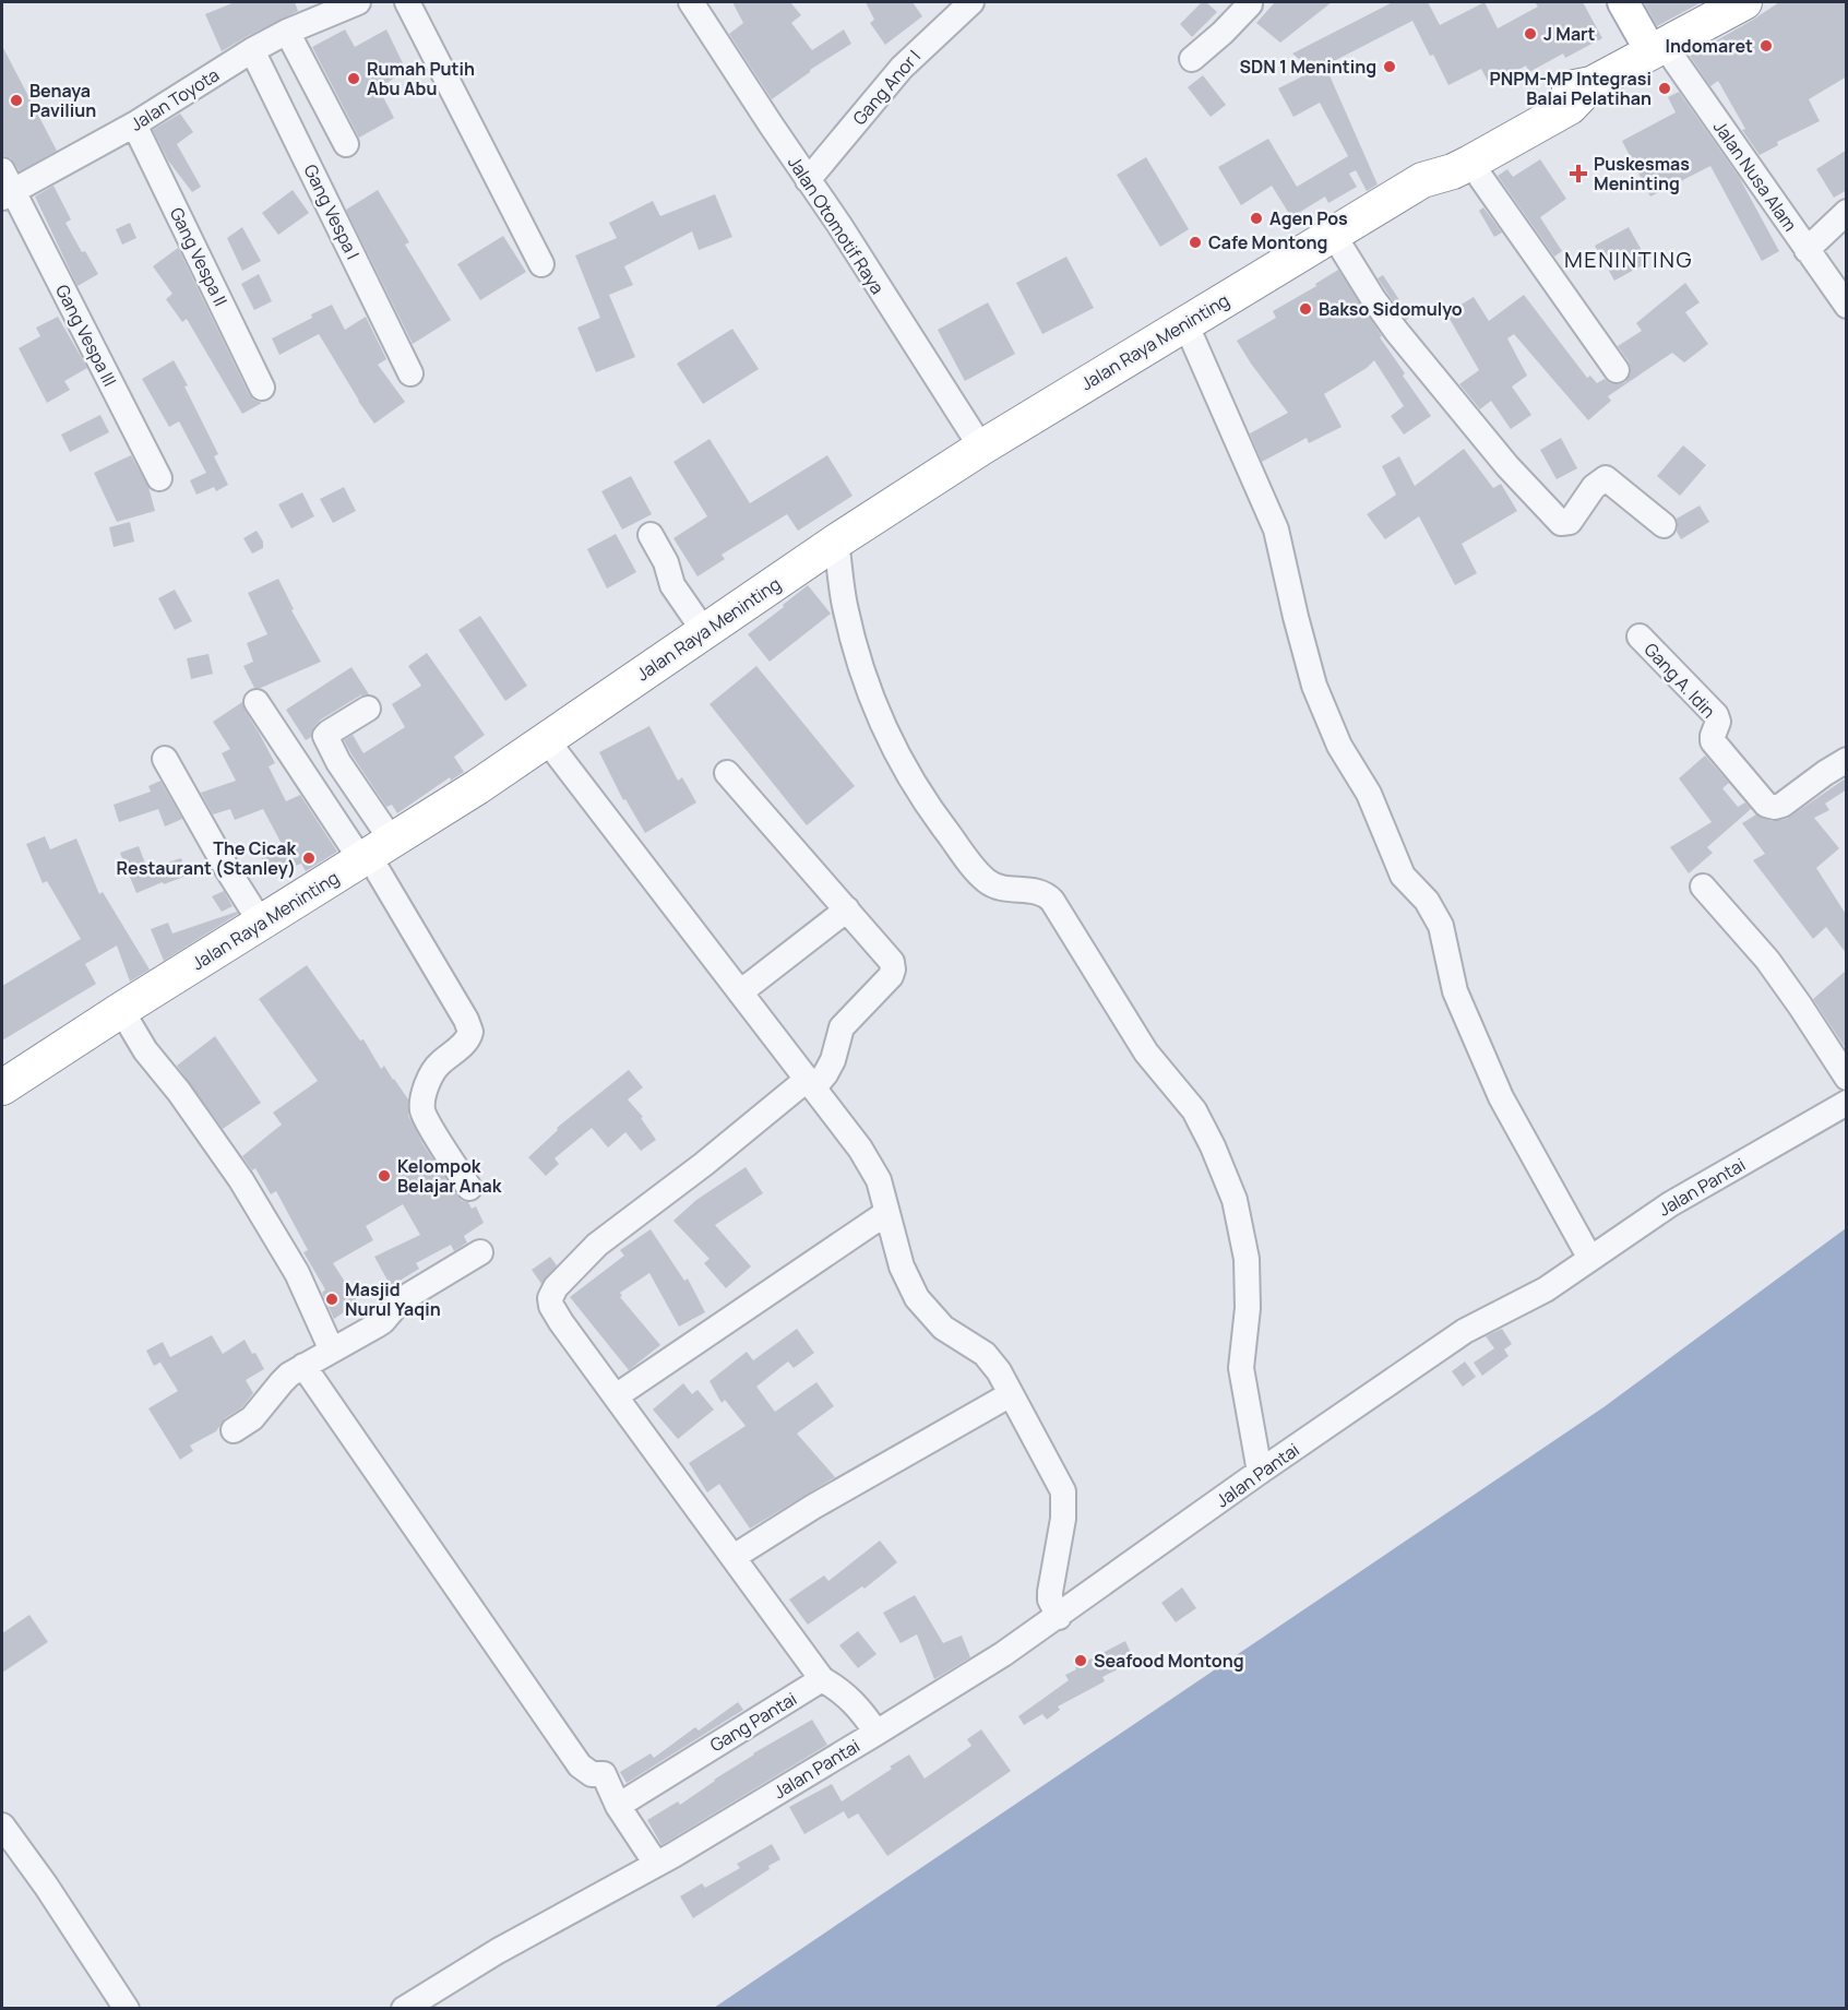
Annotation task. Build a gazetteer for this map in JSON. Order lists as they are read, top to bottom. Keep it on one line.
{"streets":{"highway":["Jalan Raya Meninting"],"street":["Gang Anor I","Jalan Toyota","Jalan Nusa Alam","Gang Vespa I","Jalan Otomotif Raya","Gang Vespa II","Gang Vespa III","Gang A. Idin","Jalan Pantai","Gang Pantai"]},"crossings":[["Gang Anor I","Jalan Otomotif Raya"],["Jalan Toyota","Gang Vespa I"],["Jalan Toyota","Gang Vespa II"],["Jalan Toyota","Gang Vespa III"],["Jalan Nusa Alam","Jalan Raya Meninting"],["Jalan Otomotif Raya","Jalan Raya Meninting"]],"districts":["MENINTING"],"places":{"other":["J Mart","Indomaret","SDN 1 Meninting","Rumah Putih Abu Abu","PNPM-MP Integrasi Balai Pelatihan","Benaya Paviliun","Agen Pos","Cafe Montong","Bakso Sidomulyo","The Cicak Restaurant (Stanley)","Kelompok Belajar Anak","Masjid Nurul Yaqin","Seafood Montong"],"health":["Puskesmas Meninting"]}}
